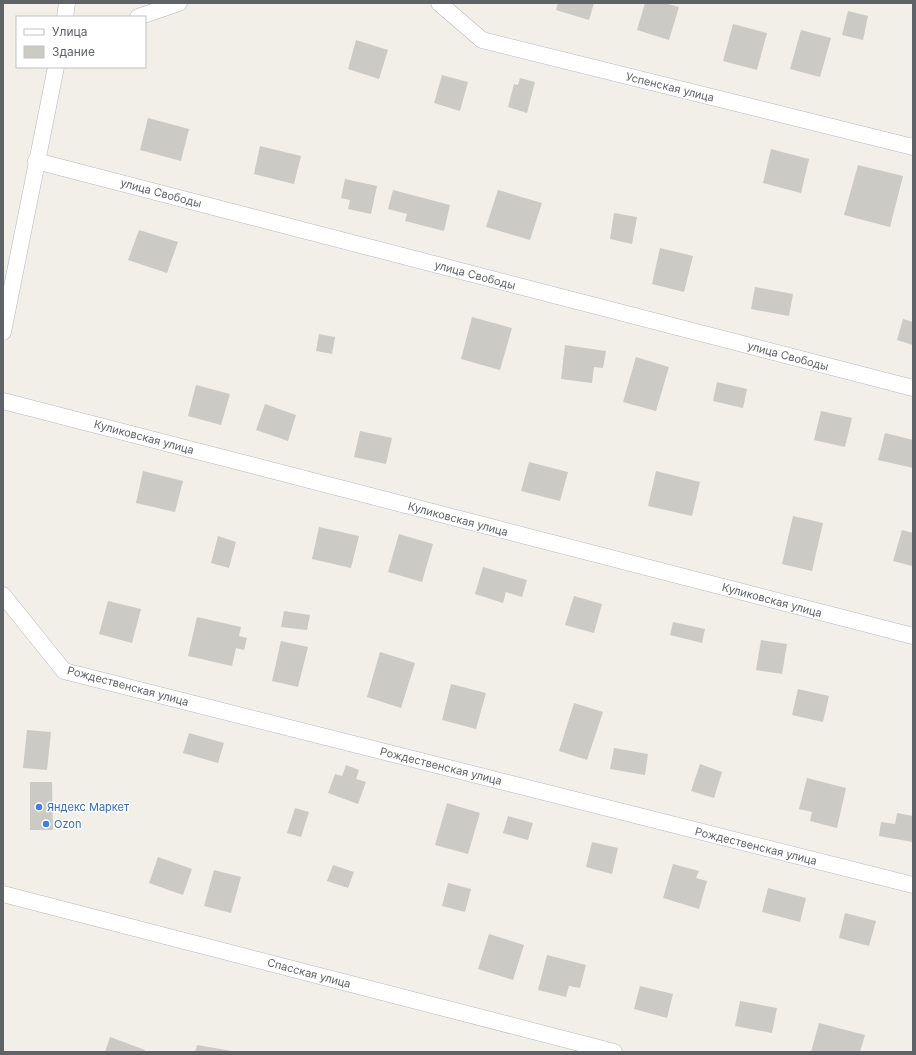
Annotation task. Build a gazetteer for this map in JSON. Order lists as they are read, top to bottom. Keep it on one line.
{"streets":{"street":["Успенская улица","улица Свободы","Куликовская улица","Рождественская улица","Спасская улица"]},"places":["Яндекс Маркет","Ozon"],"legend":["Улица","Здание"]}
